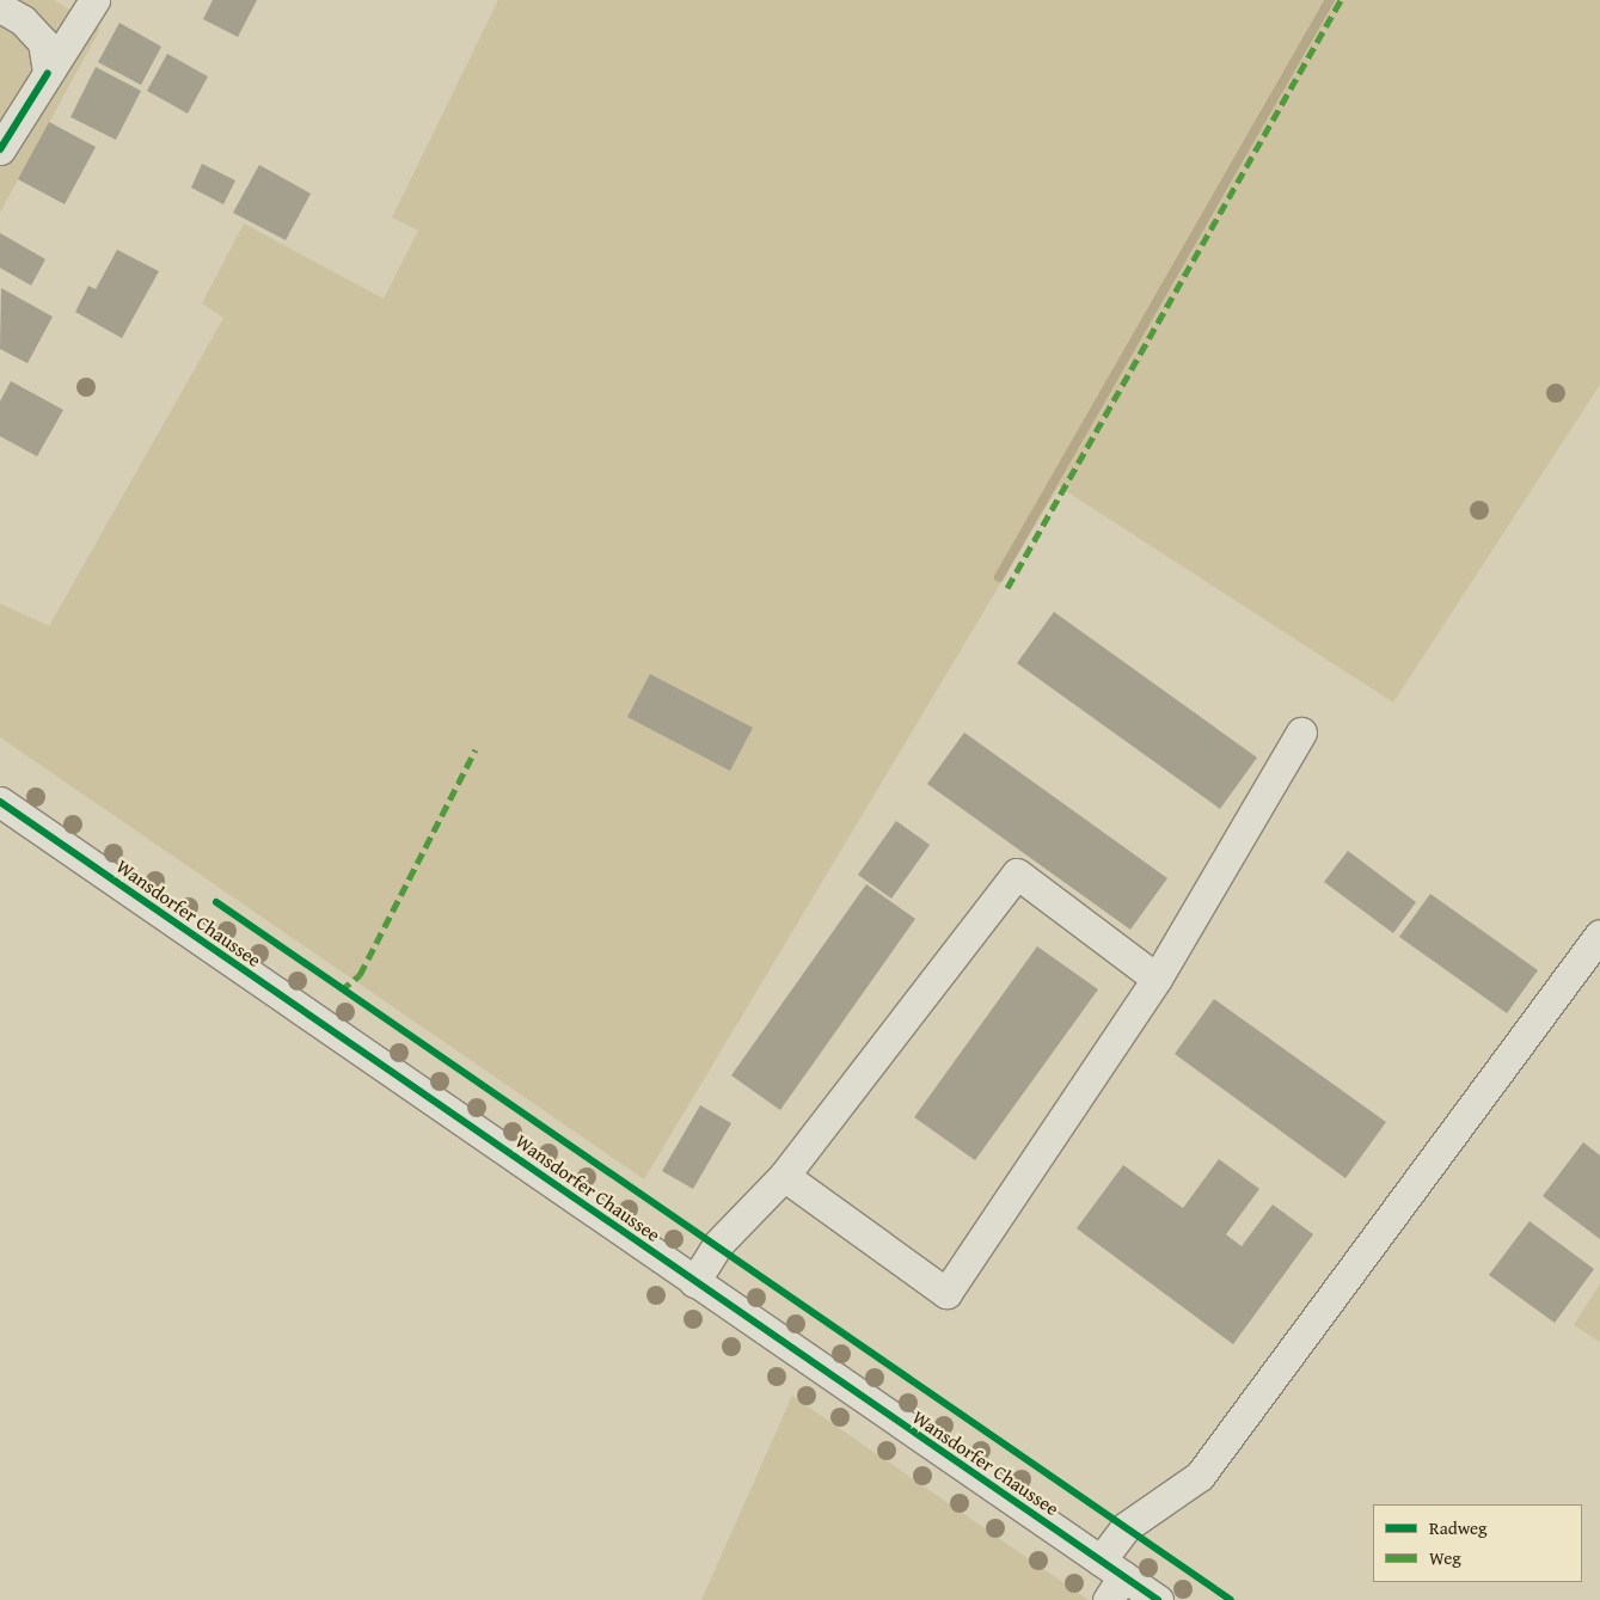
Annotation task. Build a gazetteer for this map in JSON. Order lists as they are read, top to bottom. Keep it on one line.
{"streets":{"street":["Wansdorfer Chaussee"]},"legend":["Radweg","Weg"]}
